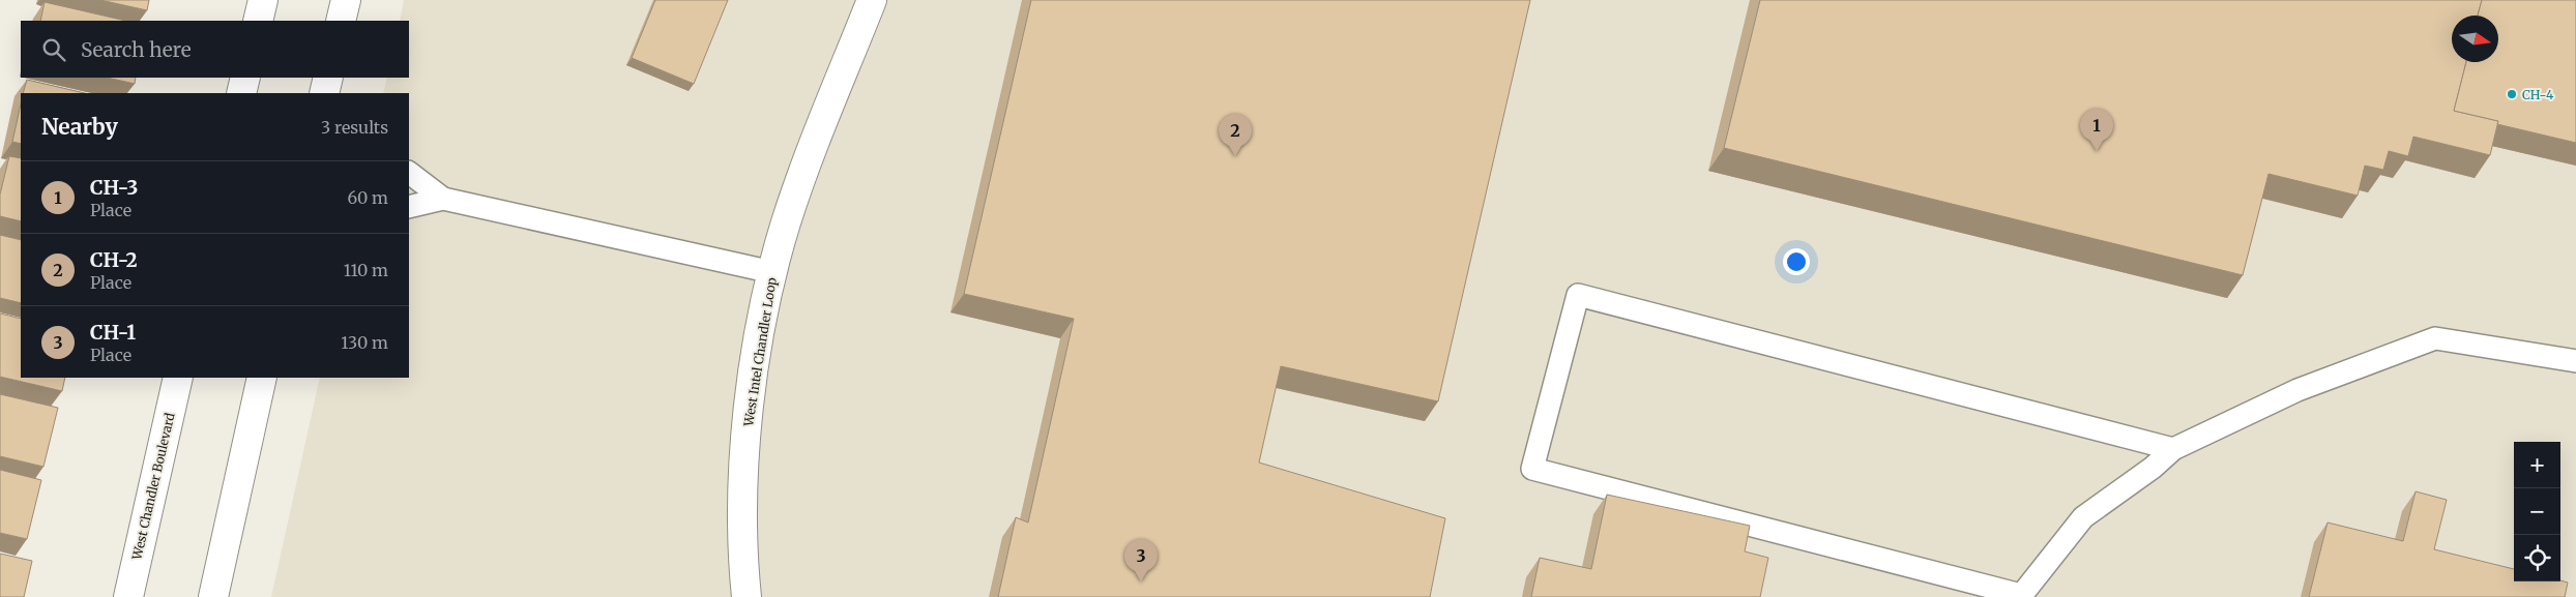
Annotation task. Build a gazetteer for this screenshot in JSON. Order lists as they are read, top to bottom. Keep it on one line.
{"streets":{"street":["West Intel Chandler Loop","West Chandler Boulevard"]},"places":["CH-4"],"north":"right","page":{"search":"Search here","heading":["Nearby","3 results"],"pins":["1","2","3"],"list":[{"mark":"1","name":"CH-3","note":"Place","value":"60 m"},{"mark":"2","name":"CH-2","note":"Place","value":"110 m"},{"mark":"3","name":"CH-1","note":"Place","value":"130 m"}],"map_buttons":["+","−"]}}
